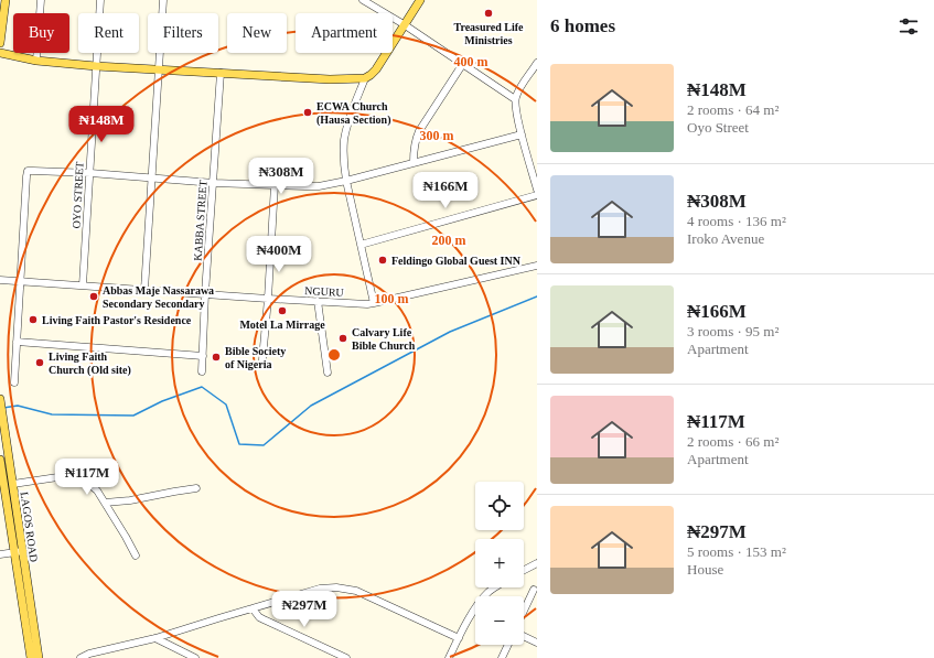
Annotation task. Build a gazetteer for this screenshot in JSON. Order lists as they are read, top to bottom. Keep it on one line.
{"streets":{"main road":["LAGOS ROAD"],"street":["OYO STREET","KABBA STREET","NGURU"]},"crossings":[["OYO STREET","NGURU"],["KABBA STREET","NGURU"]],"places":["Treasured Life Ministries","ECWA Church (Hausa Section)","Feldingo Global Guest INN","Abbas Maje Nassarawa Secondary Secondary","Motel La Mirrage","Living Faith Pastor's Residence","Calvary Life Bible Church","Bible Society of Nigeria","Living Faith Church (Old site)"],"page":{"heading":"6 homes","chip":["Buy","Rent","Filters","New","Apartment"],"list":[{"name":"₦148M","note":"2 rooms · 64 m² · Oyo Street"},{"name":"₦308M","note":"4 rooms · 136 m² · Iroko Avenue"},{"name":"₦166M","note":"3 rooms · 95 m² · Apartment"},{"name":"₦117M","note":"2 rooms · 66 m² · Apartment"},{"name":"₦297M","note":"5 rooms · 153 m² · House"}],"price":["₦148M","₦308M","₦166M","₦400M","₦117M","₦297M"],"map_buttons":["+","−"]},"rings":["400 m","300 m","200 m","100 m"]}
